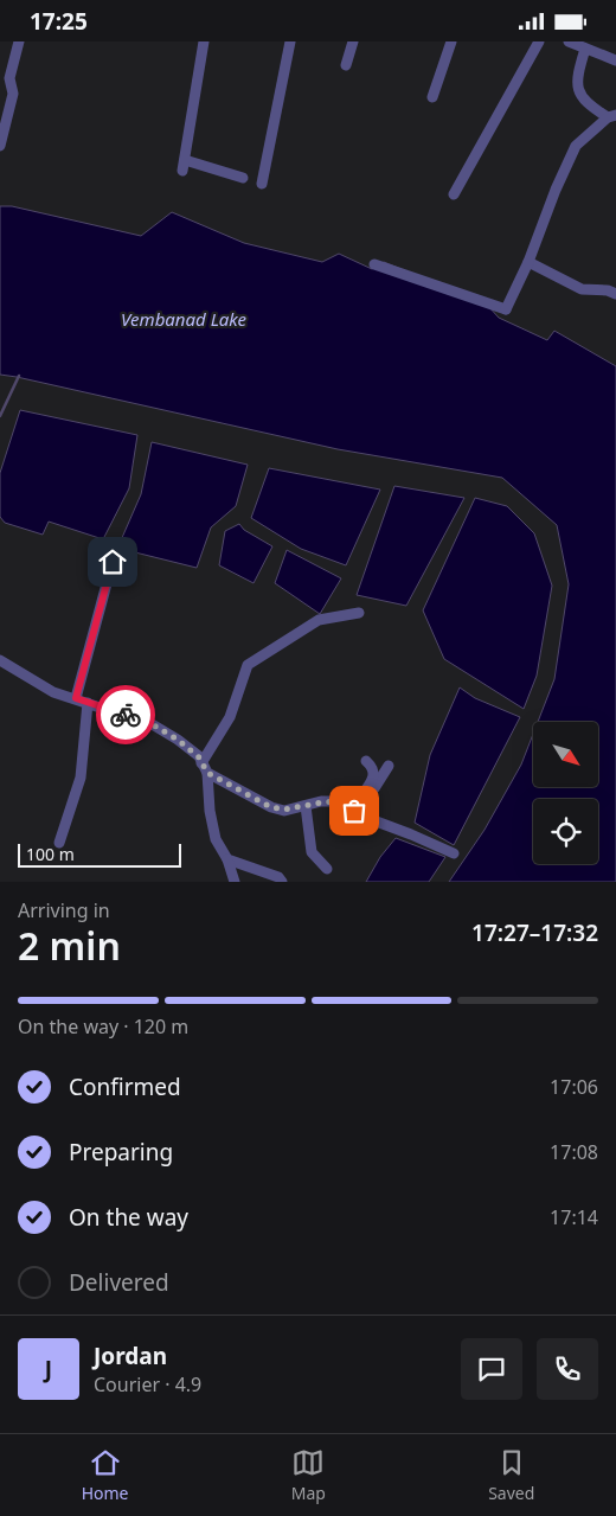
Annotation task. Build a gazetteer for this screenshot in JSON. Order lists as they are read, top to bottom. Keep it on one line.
{"water":["Vembanad Lake"],"scale_bar":"100 m","north":"bottom right","page":{"status":"17:25","scale":"100 m","heading":["2 min","Arriving in","17:27–17:32"],"panel":["Jordan","Courier · 4.9"],"bar":"On the way · 120 m","list":[["Confirmed","17:06"],["Preparing","17:08"],["On the way","17:14"],"Delivered"],"round":"J","tabs":["Home","Map","Saved"]}}
